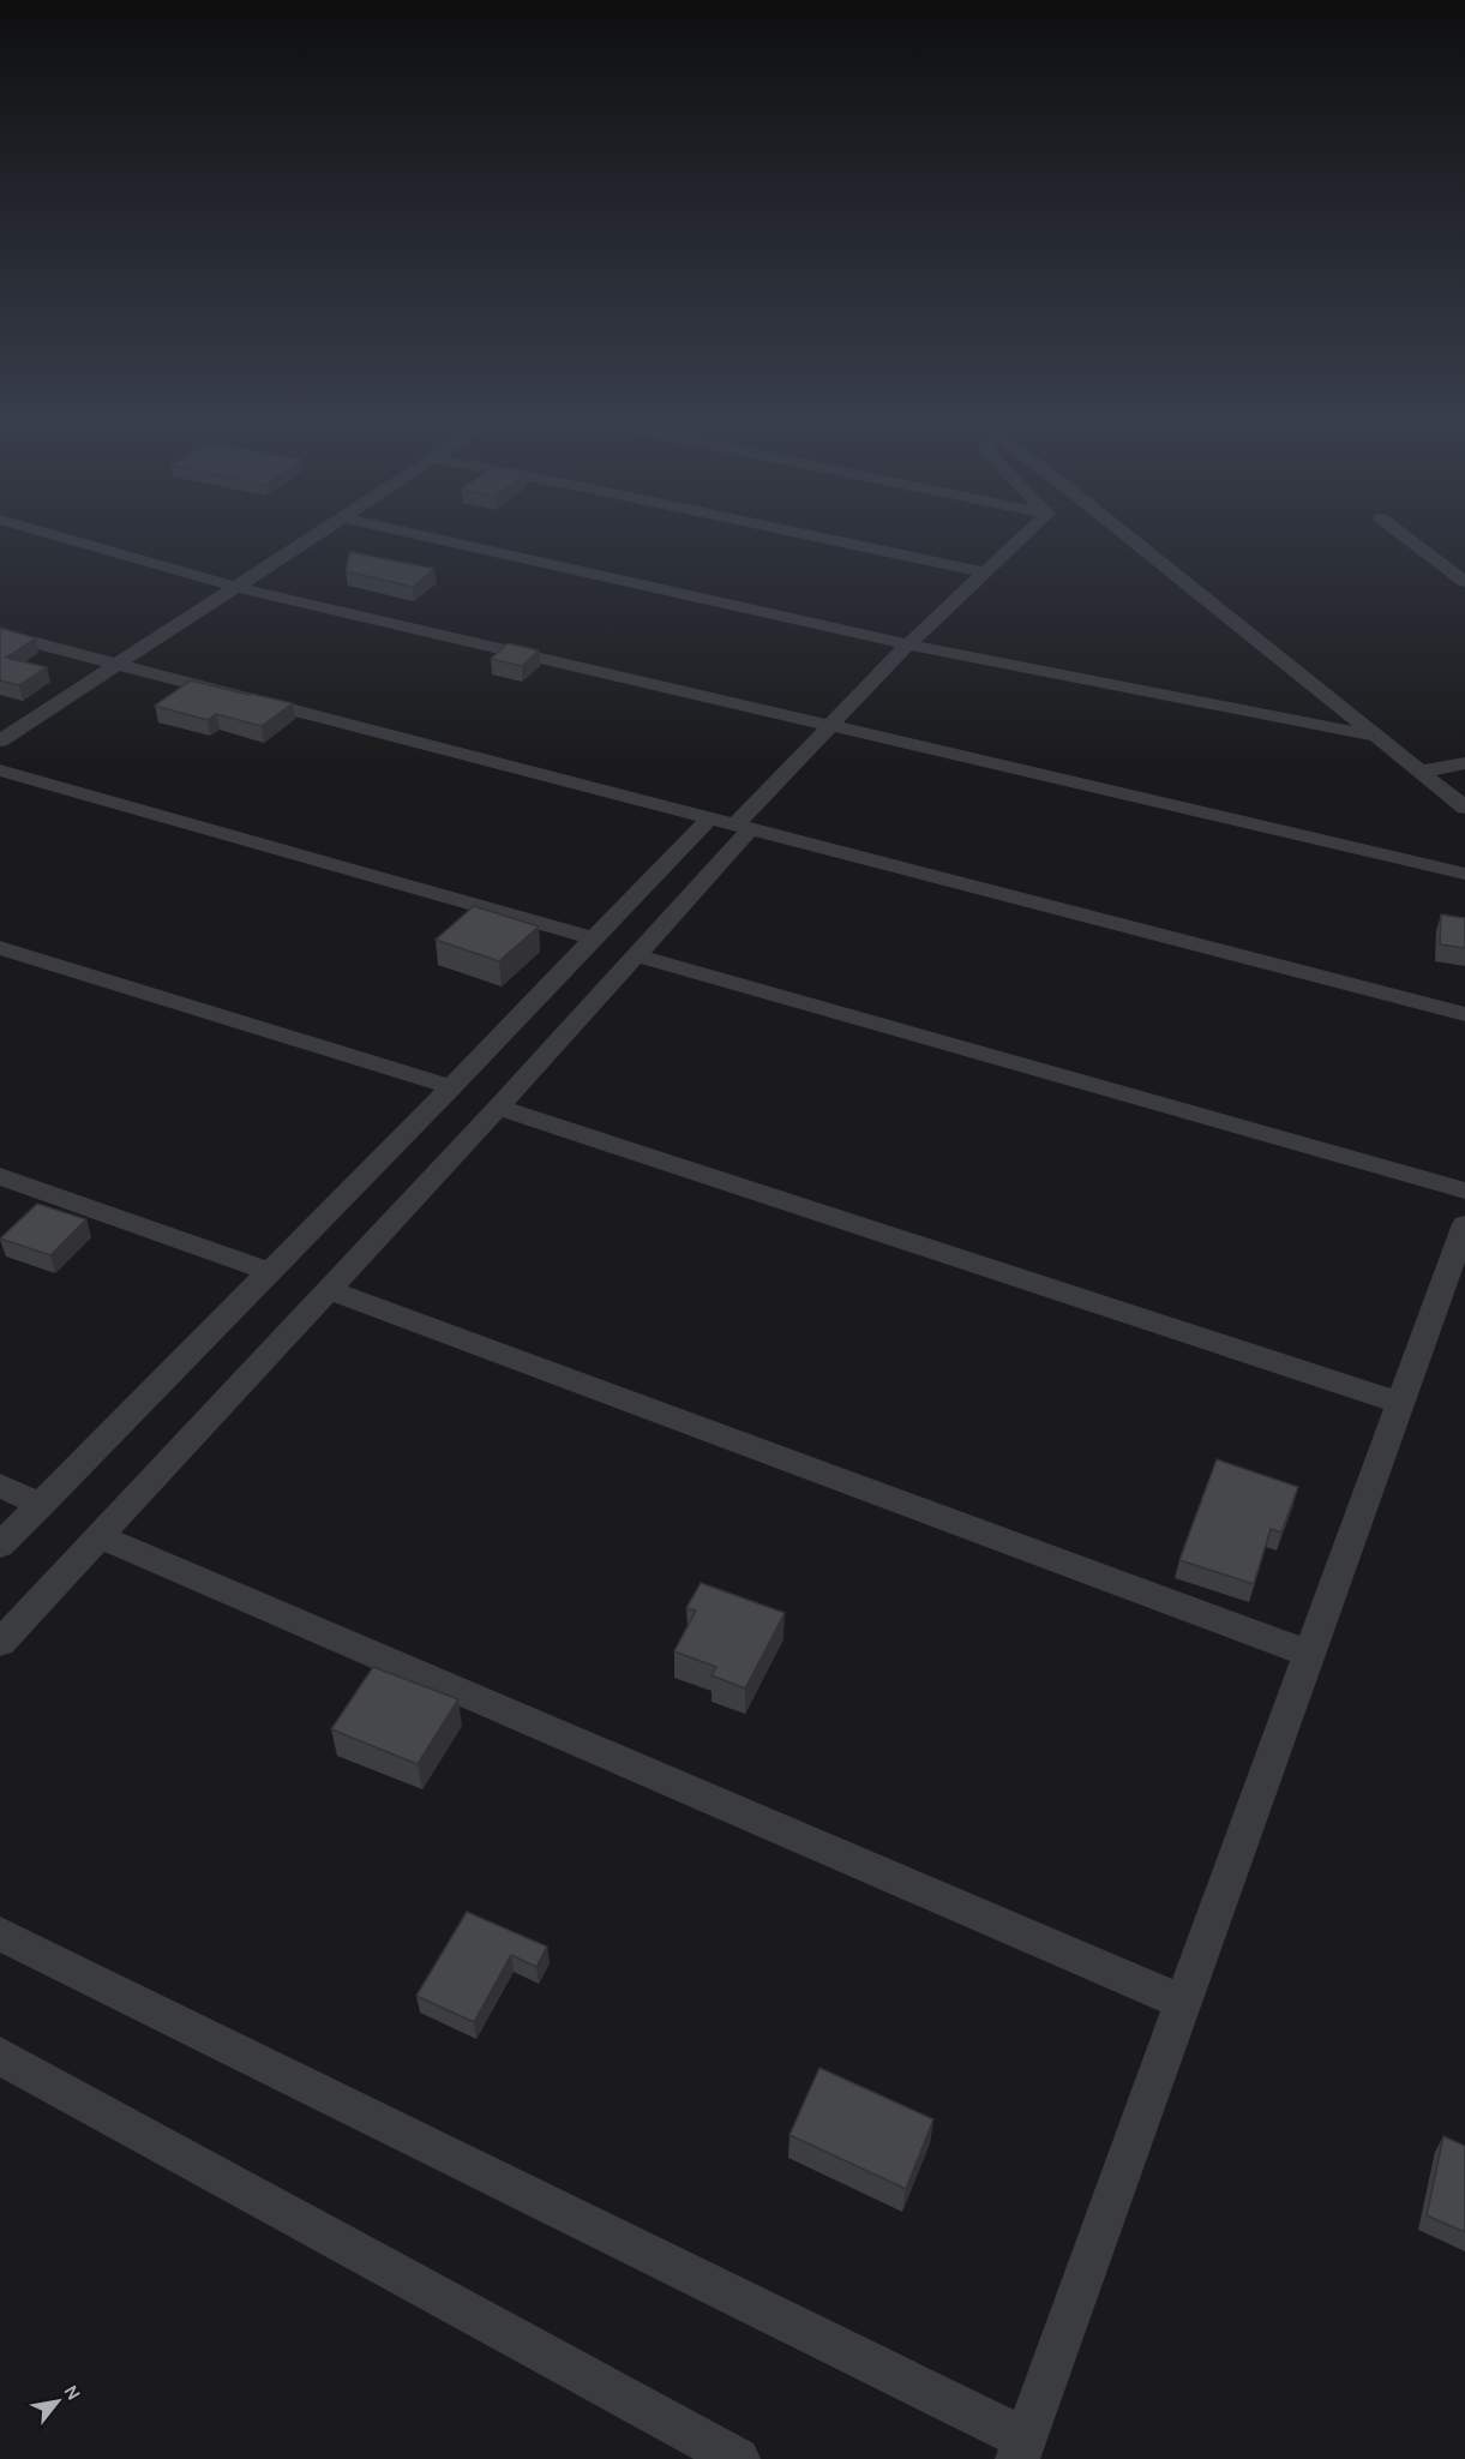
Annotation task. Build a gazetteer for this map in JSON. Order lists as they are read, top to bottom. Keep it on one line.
{"north":"top right"}
